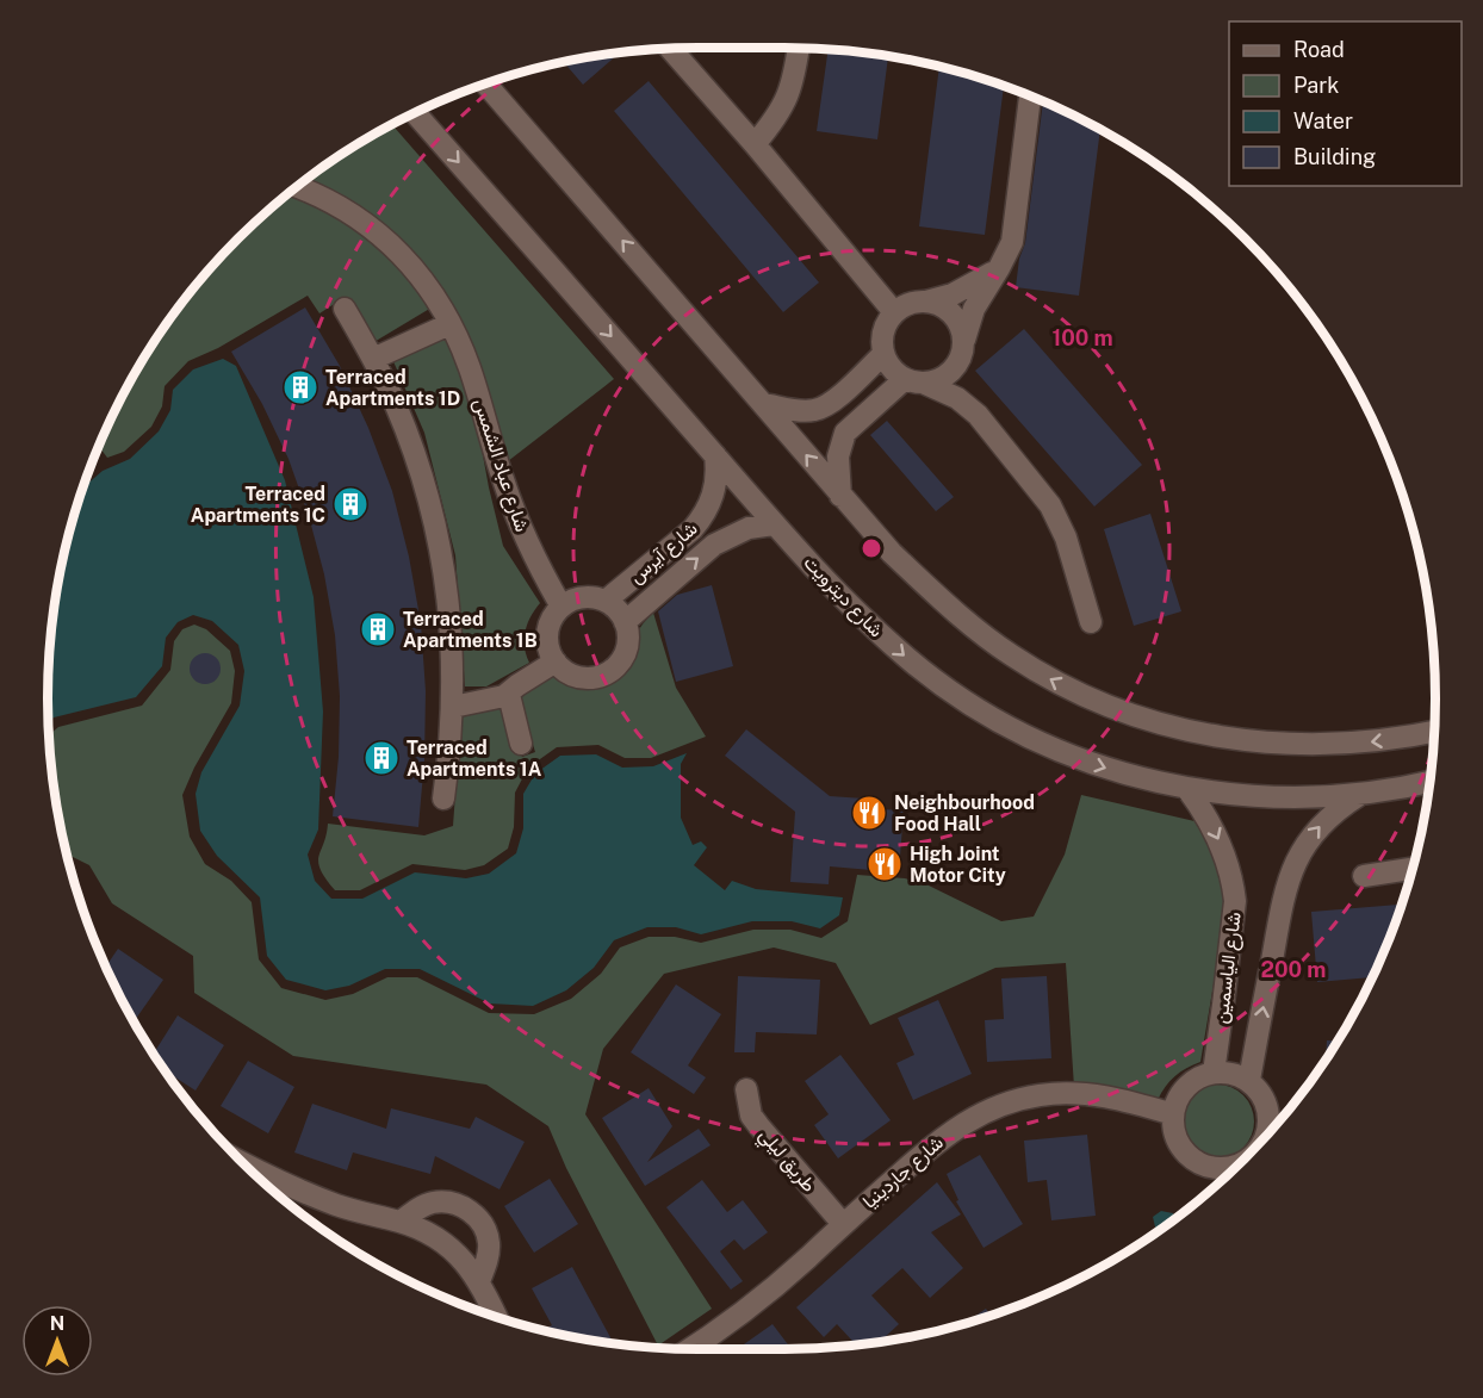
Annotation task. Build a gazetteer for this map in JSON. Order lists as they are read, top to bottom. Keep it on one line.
{"streets":{"street":["شارع عباد الشمس","شارع آيرس","شارع ديترويت","شارع الياسمين","طريق ليلي","شارع جاردينيا"]},"crossings":[["شارع عباد الشمس","شارع آيرس"],["شارع آيرس","شارع ديترويت"],["شارع ديترويت","شارع الياسمين"],["طريق ليلي","شارع جاردينيا"]],"one_way":["شارع آيرس"],"places":{"building":["Terraced Apartments 1D","Terraced Apartments 1C","Terraced Apartments 1B","Terraced Apartments 1A"],"restaurant":["Neighbourhood Food Hall","High Joint Motor City"]},"legend":["Road","Park","Water","Building"],"north":"top","rings":["100 m","200 m"]}
